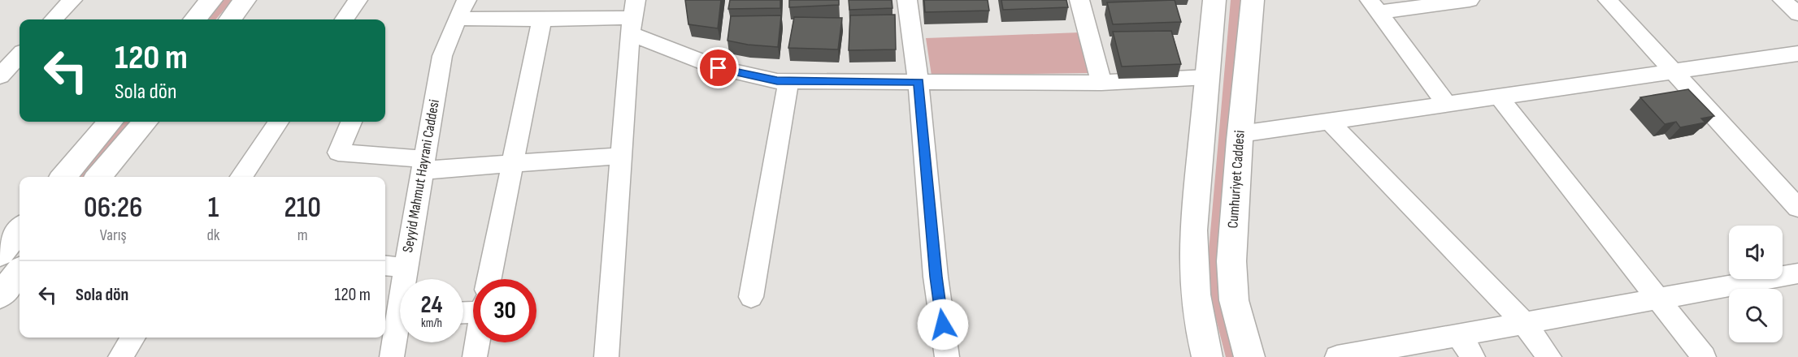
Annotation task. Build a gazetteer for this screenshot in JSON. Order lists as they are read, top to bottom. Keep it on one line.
{"streets":{"main road":["Cumhuriyet Caddesi"],"street":["Seyyid Mahmut Hayrani Caddesi"]},"page":{"turn":["120 m","Sola dön"],"eta":["06:26","Varış","1","dk","210","m"],"list":[{"name":"Sola dön","value":"120 m"}],"speed":"24 km/h","limit":"30"}}
